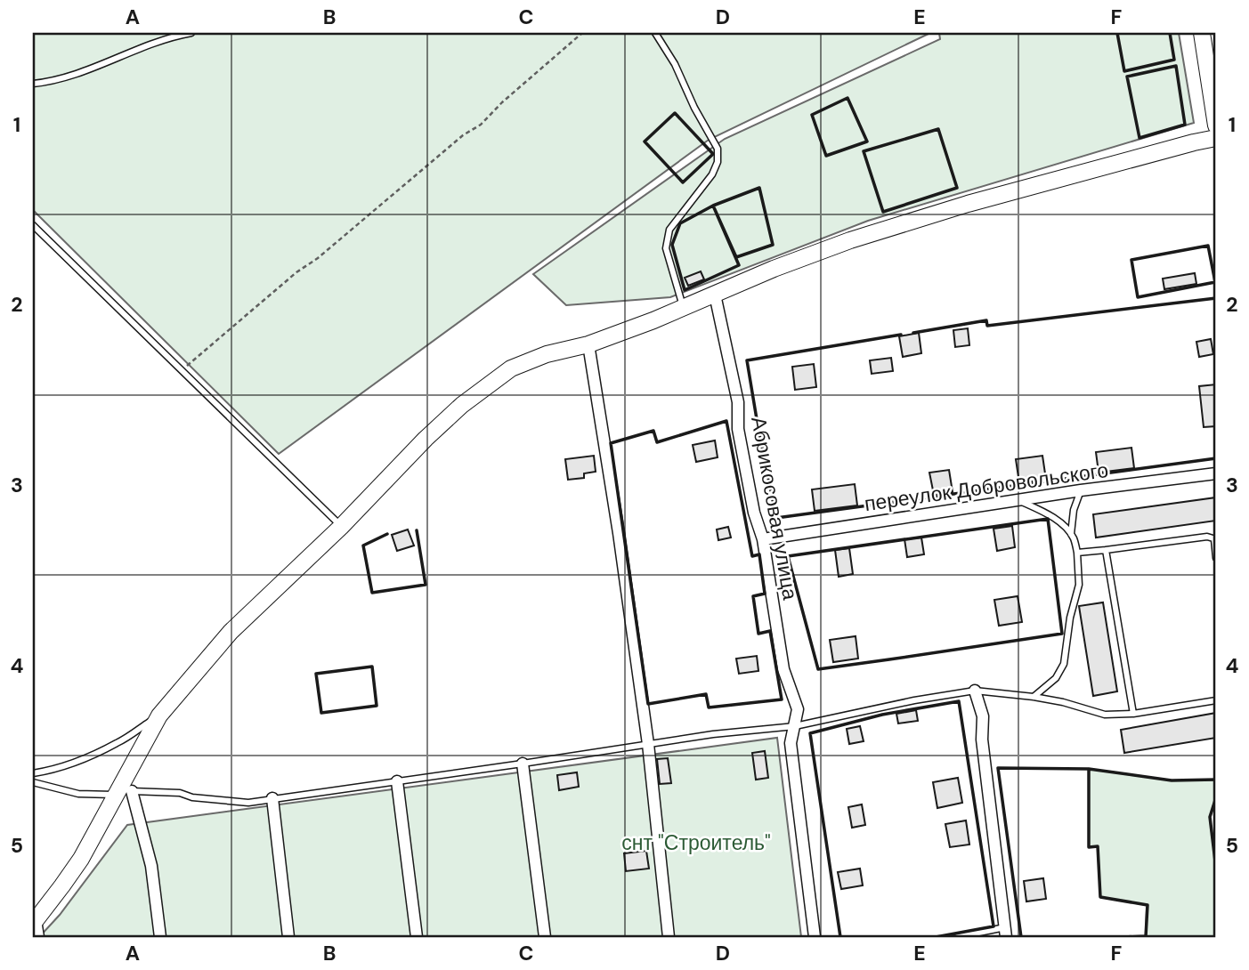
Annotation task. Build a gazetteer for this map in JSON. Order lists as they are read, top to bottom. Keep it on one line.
{"streets":{"street":["переулок Добровольского","Абрикосовая улица"]},"crossings":[["переулок Добровольского","Абрикосовая улица"]],"parks":["снт \"Строитель\""],"grid":{"columns":["A","B","C","D","E","F"],"rows":["1","2","3","4","5"]}}
